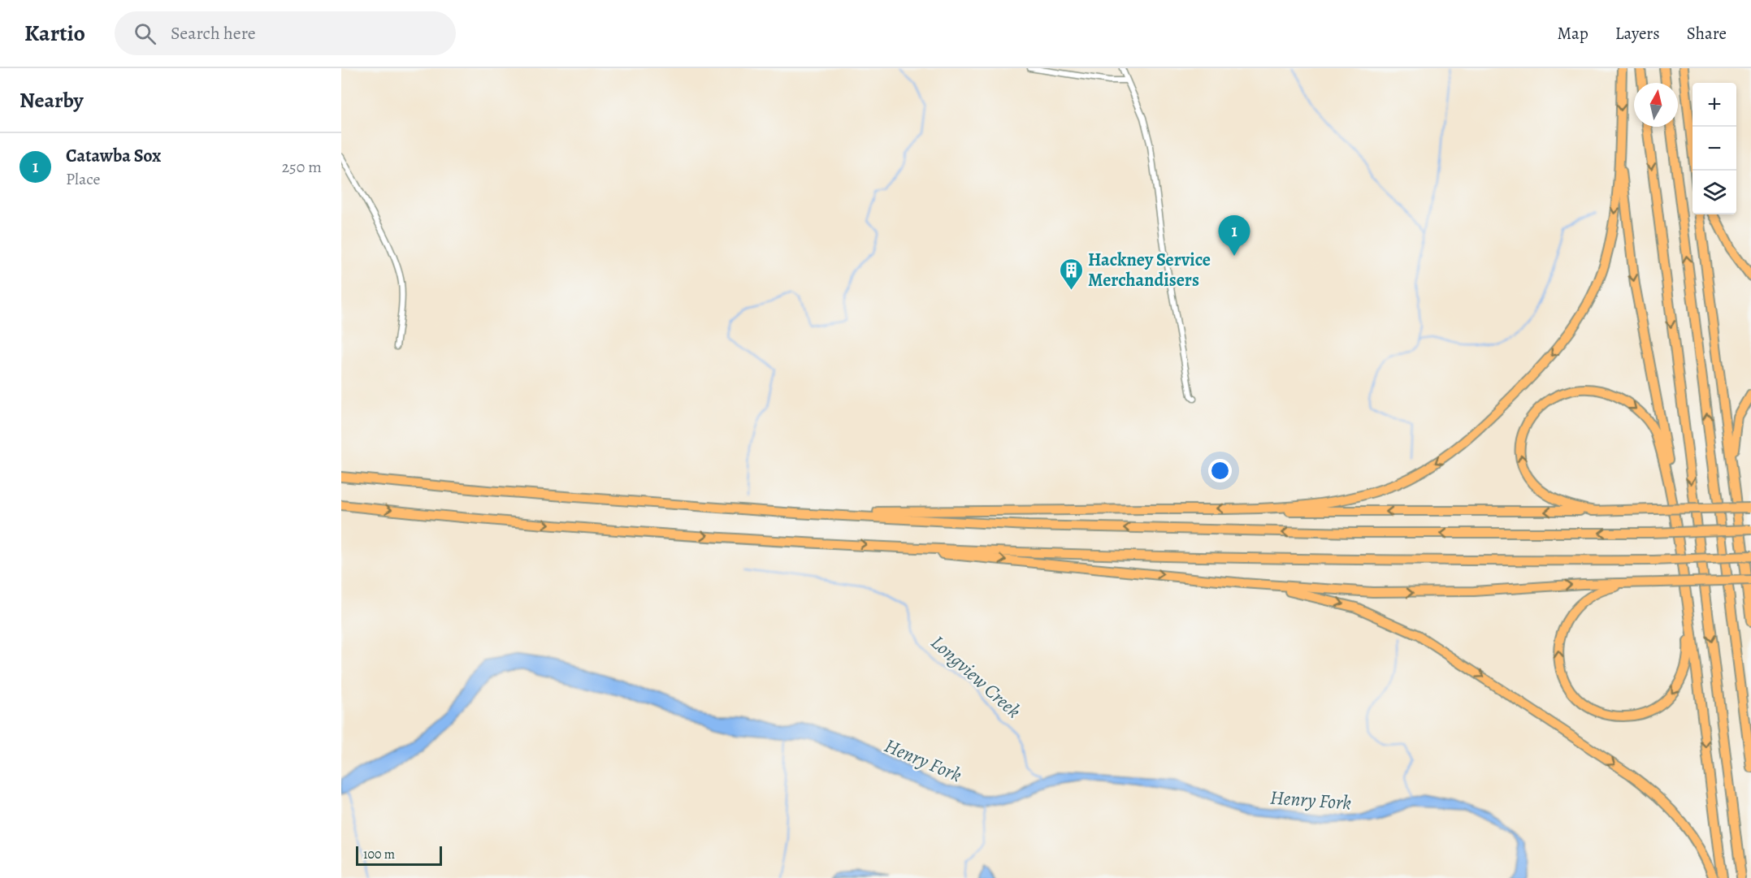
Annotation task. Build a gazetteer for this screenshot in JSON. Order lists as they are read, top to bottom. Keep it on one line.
{"water":["Longview Creek","Henry Fork"],"places":{"building":["Hackney Service Merchandisers"]},"scale_bar":"100 m","north":"top","page":{"header":"Kartio","search":"Search here","nav":["Map","Layers","Share"],"heading":"Nearby","map_buttons":["+","−"],"list":[{"mark":"1","name":"Catawba Sox","note":"Place","value":"250 m"}],"pins":"1","scale":"100 m"}}
